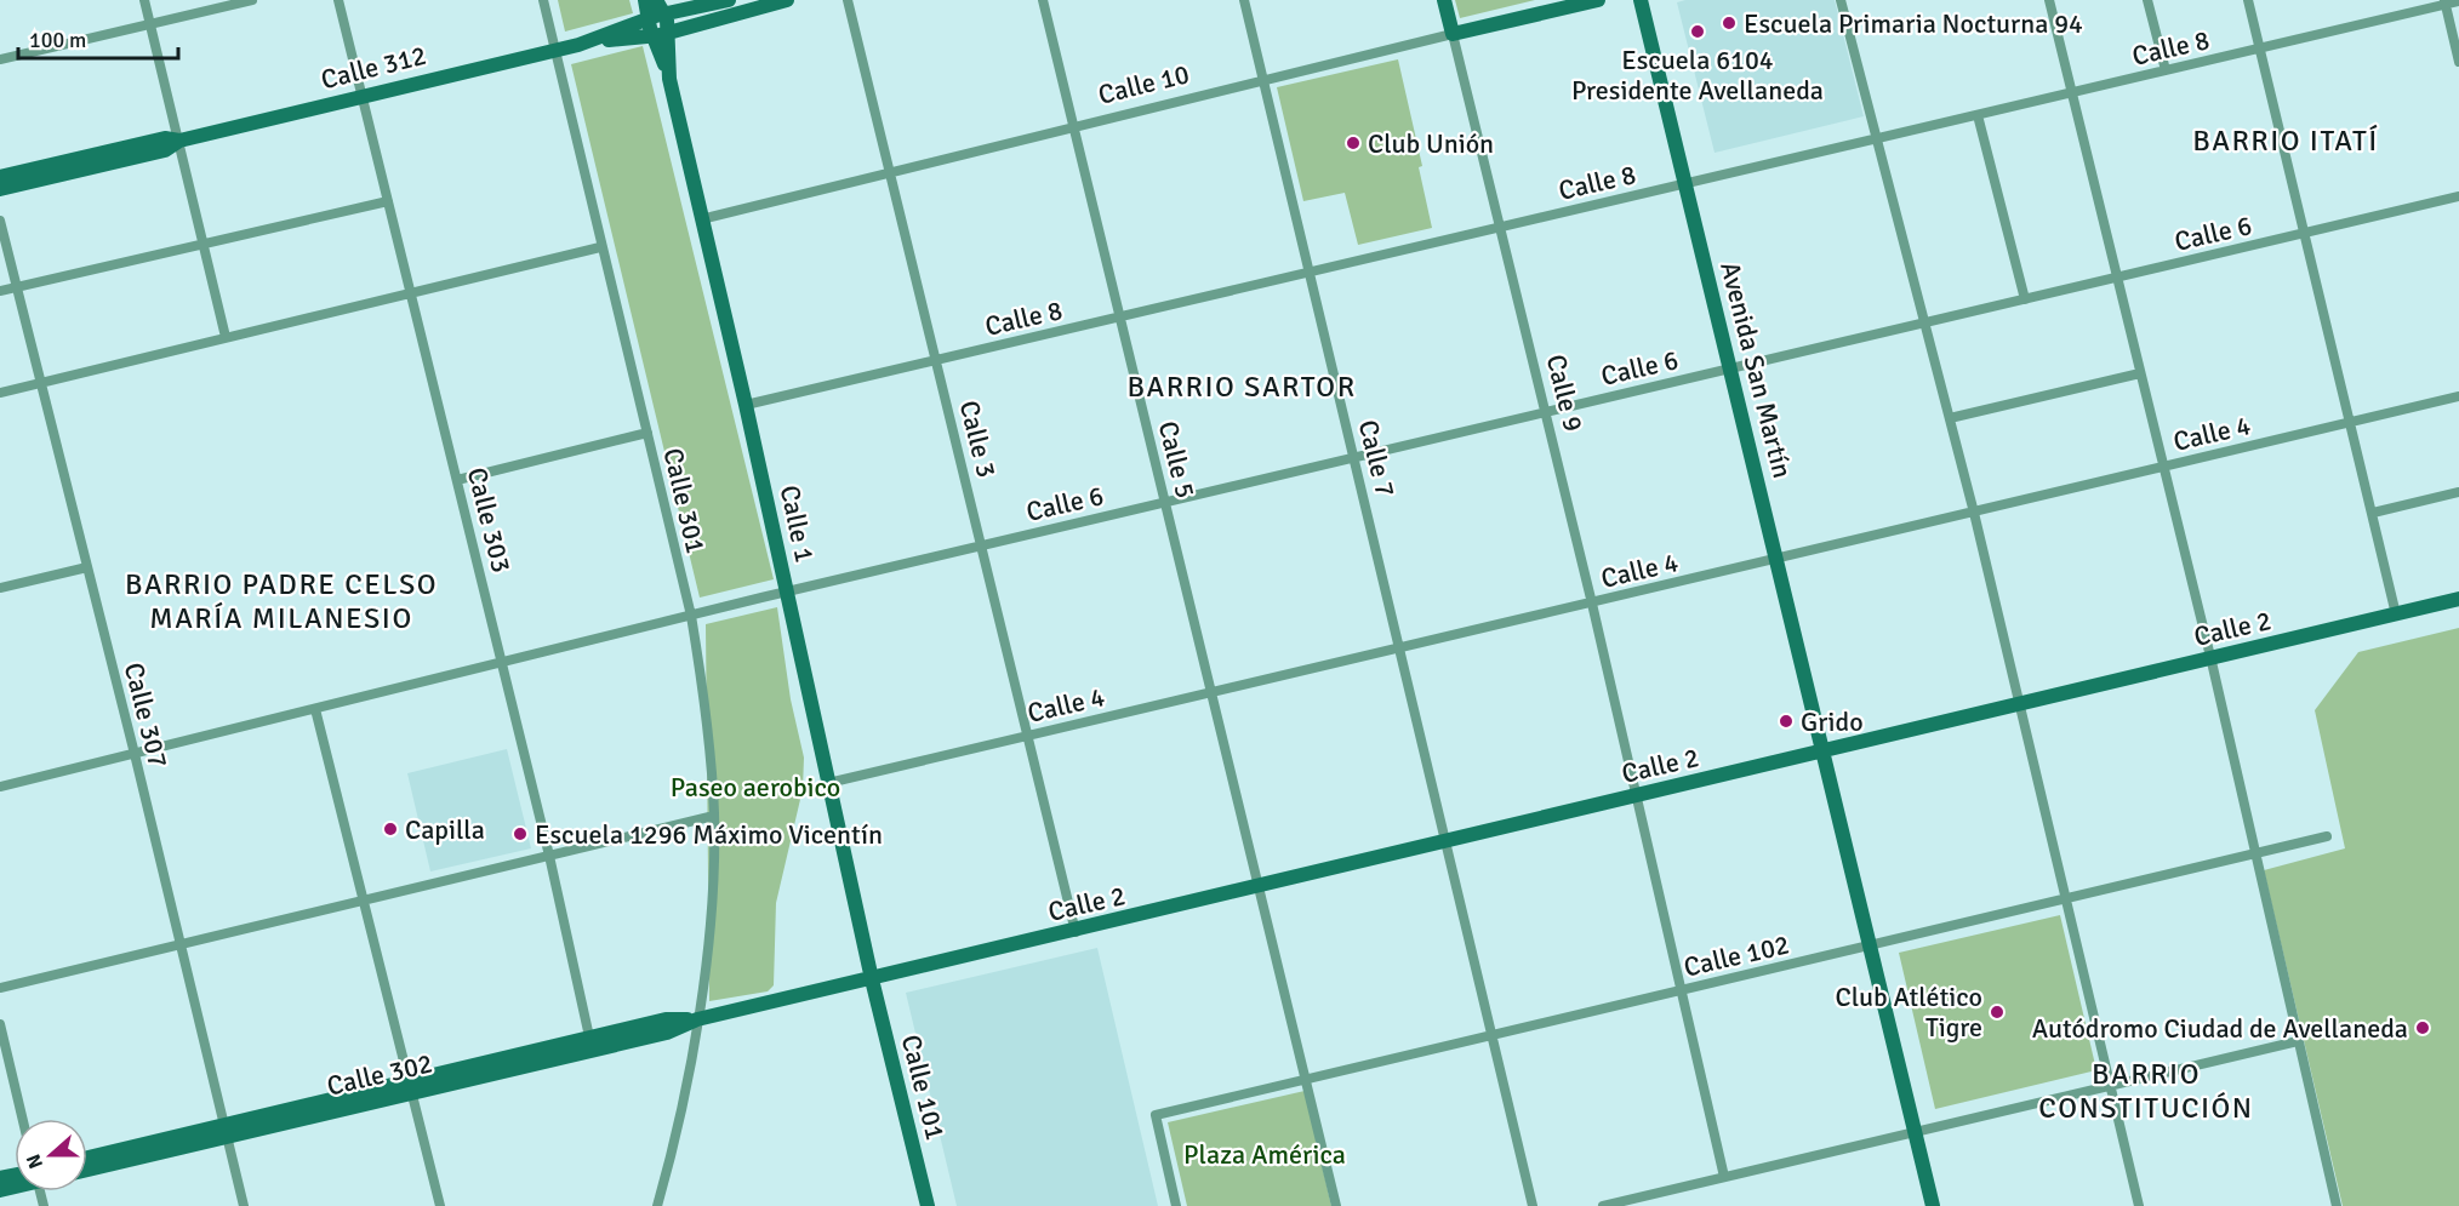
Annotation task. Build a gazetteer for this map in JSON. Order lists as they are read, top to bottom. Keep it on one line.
{"streets":{"street":["Calle 8","Calle 312","Calle 10","Calle 6","Avenida San Martín","Calle 9","Calle 4","Calle 3","Calle 7","Calle 5","Calle 301","Calle 303","Calle 1","Calle 2","Calle 307","Calle 102","Calle 302","Calle 101"]},"crossings":[["Calle 8","Avenida San Martín"],["Calle 8","Calle 9"],["Calle 8","Calle 3"],["Calle 8","Calle 7"],["Calle 8","Calle 5"],["Calle 8","Calle 1"],["Calle 312","Calle 301"],["Calle 312","Calle 303"],["Calle 10","Calle 9"],["Calle 10","Calle 3"],["Calle 10","Calle 7"],["Calle 10","Calle 5"],["Calle 10","Calle 1"],["Calle 6","Avenida San Martín"],["Calle 6","Calle 9"],["Calle 6","Calle 3"],["Calle 6","Calle 7"],["Calle 6","Calle 5"],["Calle 6","Calle 301"],["Calle 6","Calle 303"],["Calle 6","Calle 1"],["Calle 6","Calle 307"],["Avenida San Martín","Calle 4"],["Avenida San Martín","Calle 2"],["Avenida San Martín","Calle 102"],["Calle 9","Calle 4"],["Calle 9","Calle 2"],["Calle 9","Calle 102"],["Calle 4","Calle 3"],["Calle 4","Calle 7"],["Calle 4","Calle 5"],["Calle 4","Calle 1"],["Calle 3","Calle 2"],["Calle 7","Calle 2"],["Calle 7","Calle 102"],["Calle 5","Calle 2"],["Calle 5","Calle 102"],["Calle 301","Calle 302"],["Calle 303","Calle 302"],["Calle 1","Calle 2"],["Calle 1","Calle 302"],["Calle 1","Calle 101"],["Calle 2","Calle 302"],["Calle 2","Calle 101"],["Calle 307","Calle 302"],["Calle 302","Calle 101"]],"districts":["BARRIO ITATÍ","BARRIO SARTOR","BARRIO PADRE CELSO MARÍA MILANESIO","BARRIO CONSTITUCIÓN"],"parks":["Paseo aerobico","Plaza América"],"places":["Escuela Primaria Nocturna 94","Escuela 6104 Presidente Avellaneda","Club Unión","Grido","Capilla","Escuela 1296 Máximo Vicentín","Club Atlético Tigre","Autódromo Ciudad de Avellaneda"],"scale_bar":"100 m","north":"left"}
